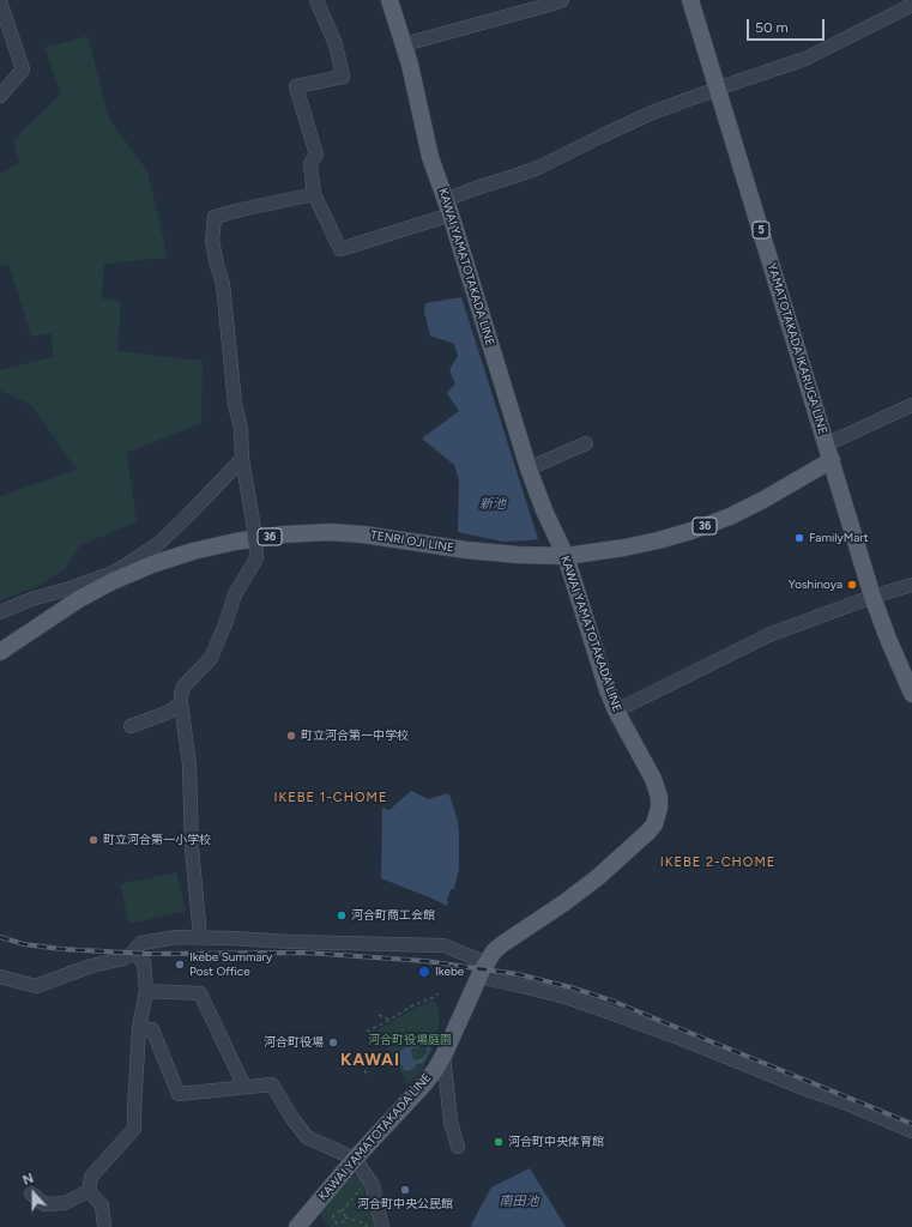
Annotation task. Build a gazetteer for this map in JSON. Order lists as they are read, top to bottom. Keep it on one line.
{"streets":{"main road":["5","KAWAI YAMATOTAKADA LINE","YAMATOTAKADA IKARUGA LINE","36","TENRI OJI LINE"]},"crossings":[["KAWAI YAMATOTAKADA LINE","TENRI OJI LINE"],["YAMATOTAKADA IKARUGA LINE","TENRI OJI LINE"]],"districts":["IKEBE 1-CHOME","IKEBE 2-CHOME","KAWAI"],"water":["新池","南田池"],"parks":["河合町役場庭園"],"places":["FamilyMart","Yoshinoya","町立河合第一中学校","町立河合第一小学校","河合町商工会館","Ikebe Summary Post Office","Ikebe","河合町役場","河合町中央体育館","河合町中央公民館"],"scale_bar":"50 m","north":"top"}
